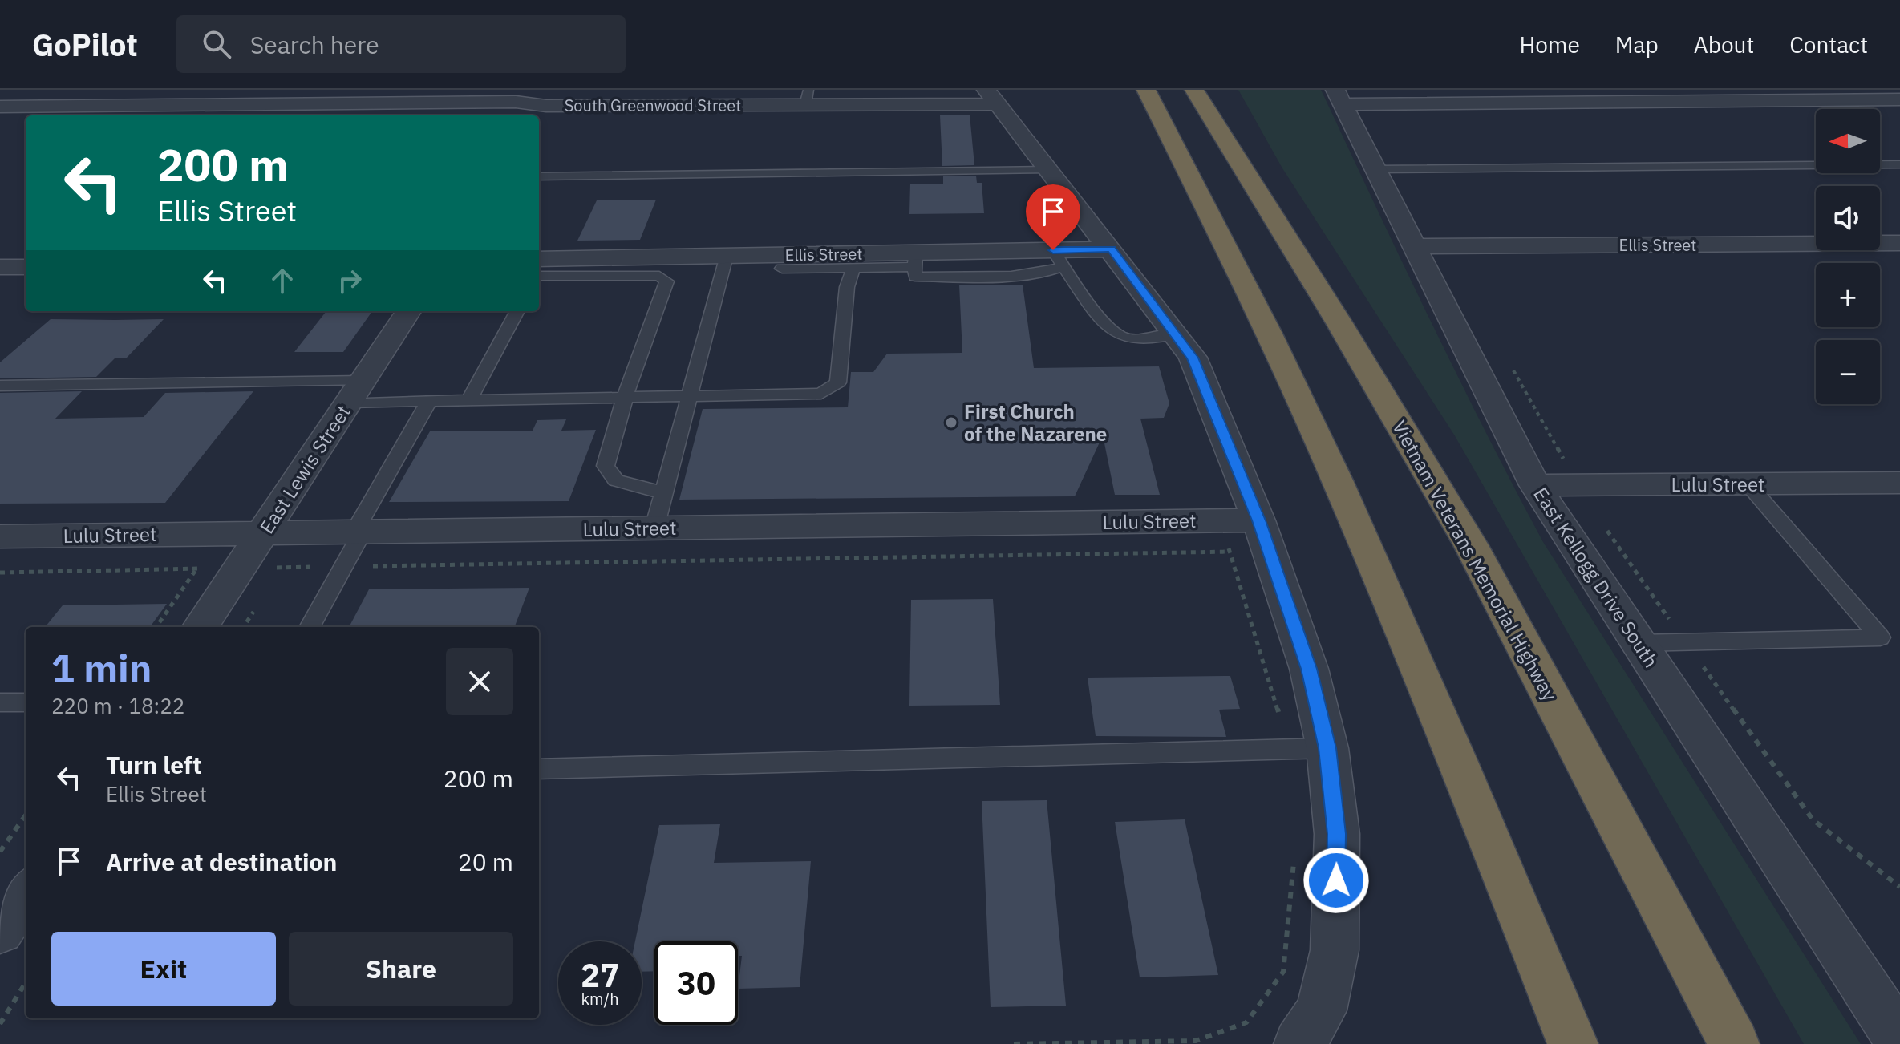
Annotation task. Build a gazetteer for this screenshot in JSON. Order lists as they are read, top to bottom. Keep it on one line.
{"streets":{"highway":["Vietnam Veterans Memorial Highway"],"street":["South Greenwood Street","Ellis Street","East Lewis Street","Lulu Street","East Kellogg Drive South"]},"crossings":[["Ellis Street","East Kellogg Drive South"],["East Lewis Street","Lulu Street"],["Lulu Street","East Kellogg Drive South"]],"places":["First Church of the Nazarene"],"north":"left","page":{"header":"GoPilot","search":"Search here","nav":["Home","Map","About","Contact"],"map_buttons":["+","−"],"turn":["200 m","Ellis Street"],"heading":["1 min","220 m · 18:22"],"list":[{"name":"Turn left","note":"Ellis Street","value":"200 m"},{"name":"Arrive at destination","value":"20 m"}],"buttons":["Exit","Share"],"speed":"27 km/h","limit":"30"}}
